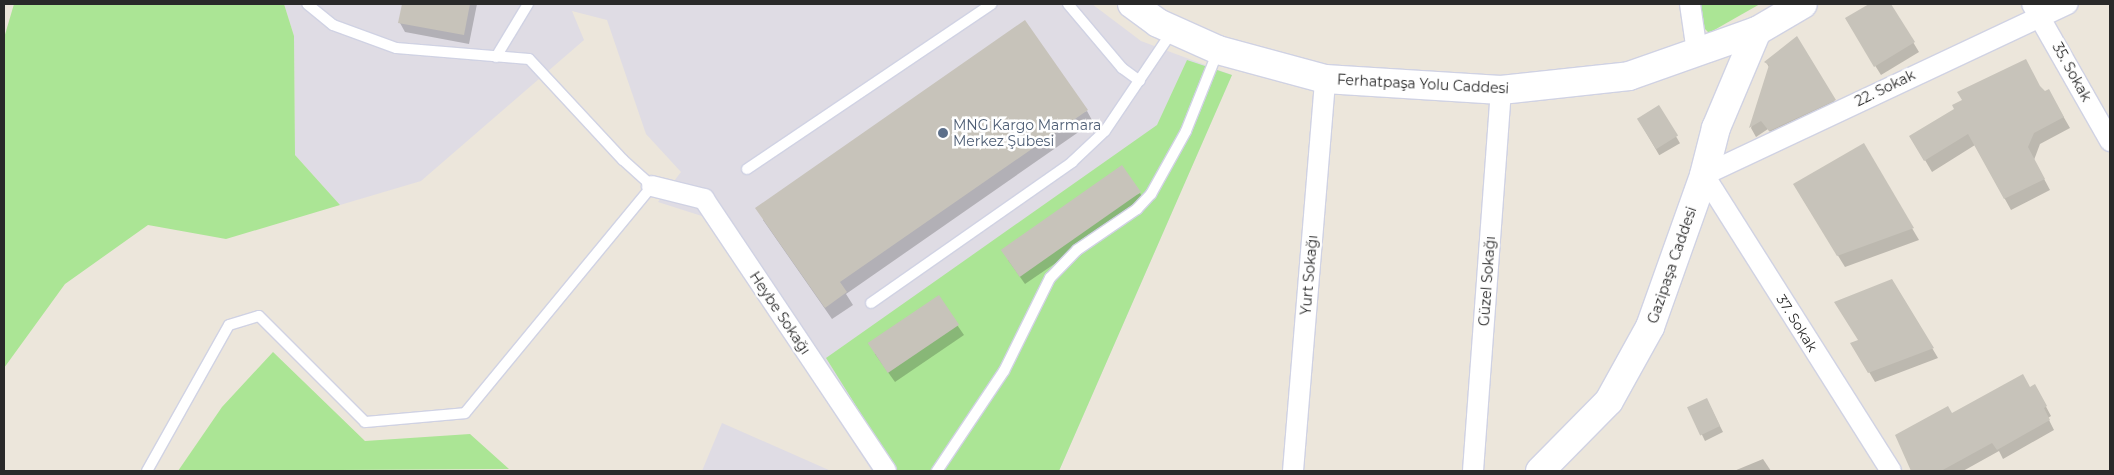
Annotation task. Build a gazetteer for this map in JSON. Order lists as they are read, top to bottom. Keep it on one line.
{"streets":{"main road":["Ferhatpaşa Yolu Caddesi","Gazipaşa Caddesi"],"street":["35. Sokak","22. Sokak","Yurt Sokağı","Güzel Sokağı","Heybe Sokağı","37. Sokak"]},"crossings":[["35. Sokak","22. Sokak"],["Ferhatpaşa Yolu Caddesi","Gazipaşa Caddesi"],["Ferhatpaşa Yolu Caddesi","Yurt Sokağı"],["Ferhatpaşa Yolu Caddesi","Güzel Sokağı"],["22. Sokak","Gazipaşa Caddesi"],["22. Sokak","37. Sokak"],["Gazipaşa Caddesi","37. Sokak"]],"places":["MNG Kargo Marmara Merkez Şubesi"]}
